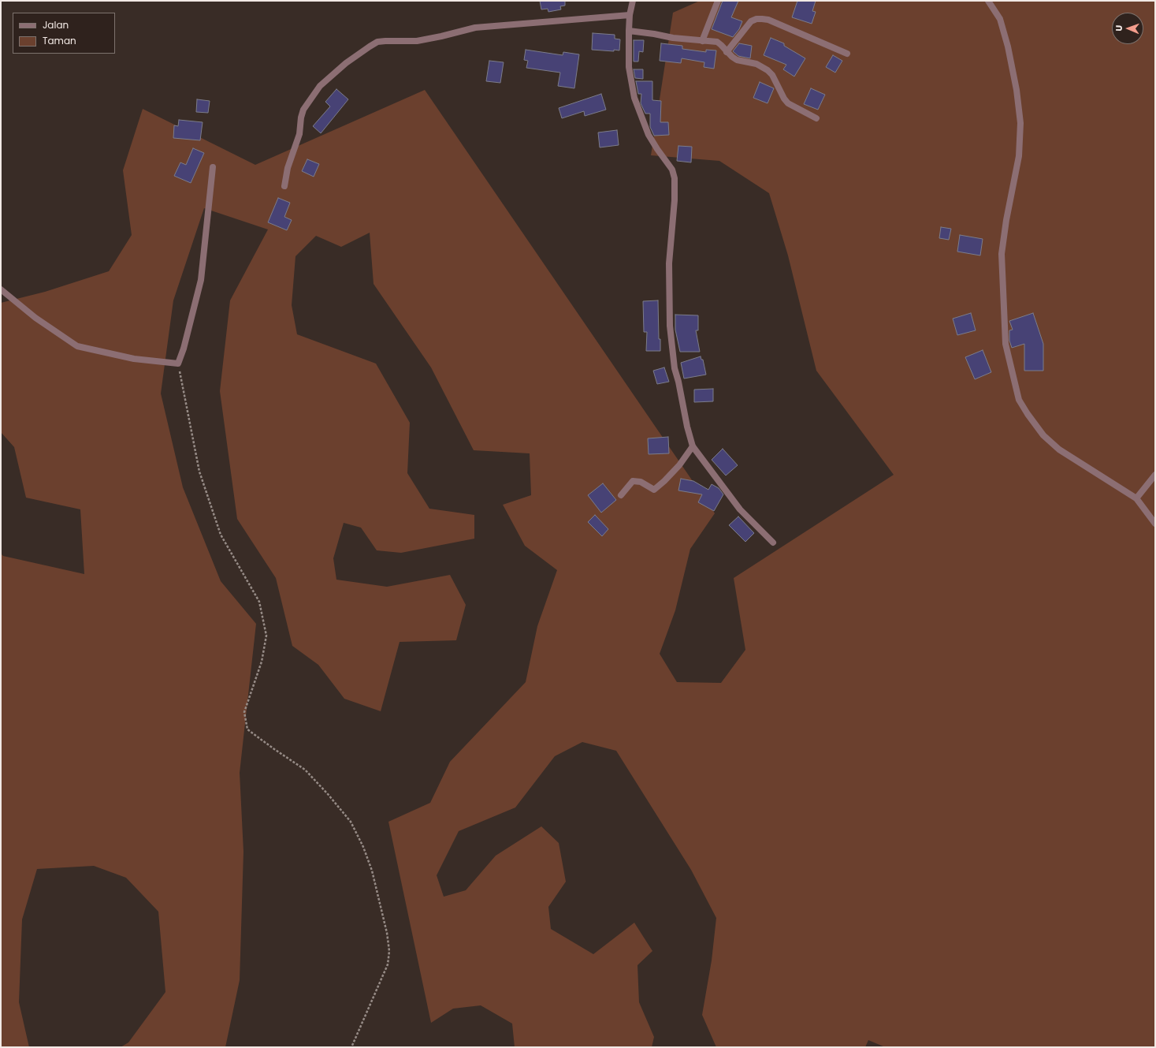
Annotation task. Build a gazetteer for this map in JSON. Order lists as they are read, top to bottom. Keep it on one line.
{"legend":["Jalan","Taman"],"north":"left"}
